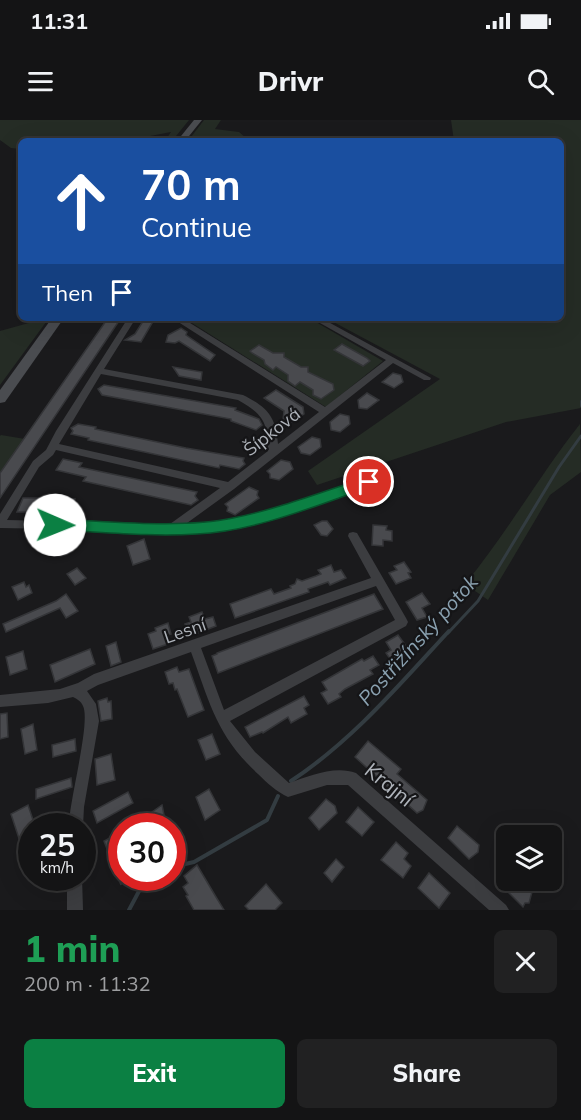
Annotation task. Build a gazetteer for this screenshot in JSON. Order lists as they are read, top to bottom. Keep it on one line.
{"streets":{"street":["Šípková","Lesní","Krajní"]},"crossings":[["Lesní","Krajní"]],"water":["Postřižínský potok"],"page":{"status":"11:31","header":"Drivr","turn":["70 m","Continue"],"then":"Then","speed":"25 km/h","limit":"30","heading":["1 min","200 m · 11:32"],"buttons":["Exit","Share"]}}
